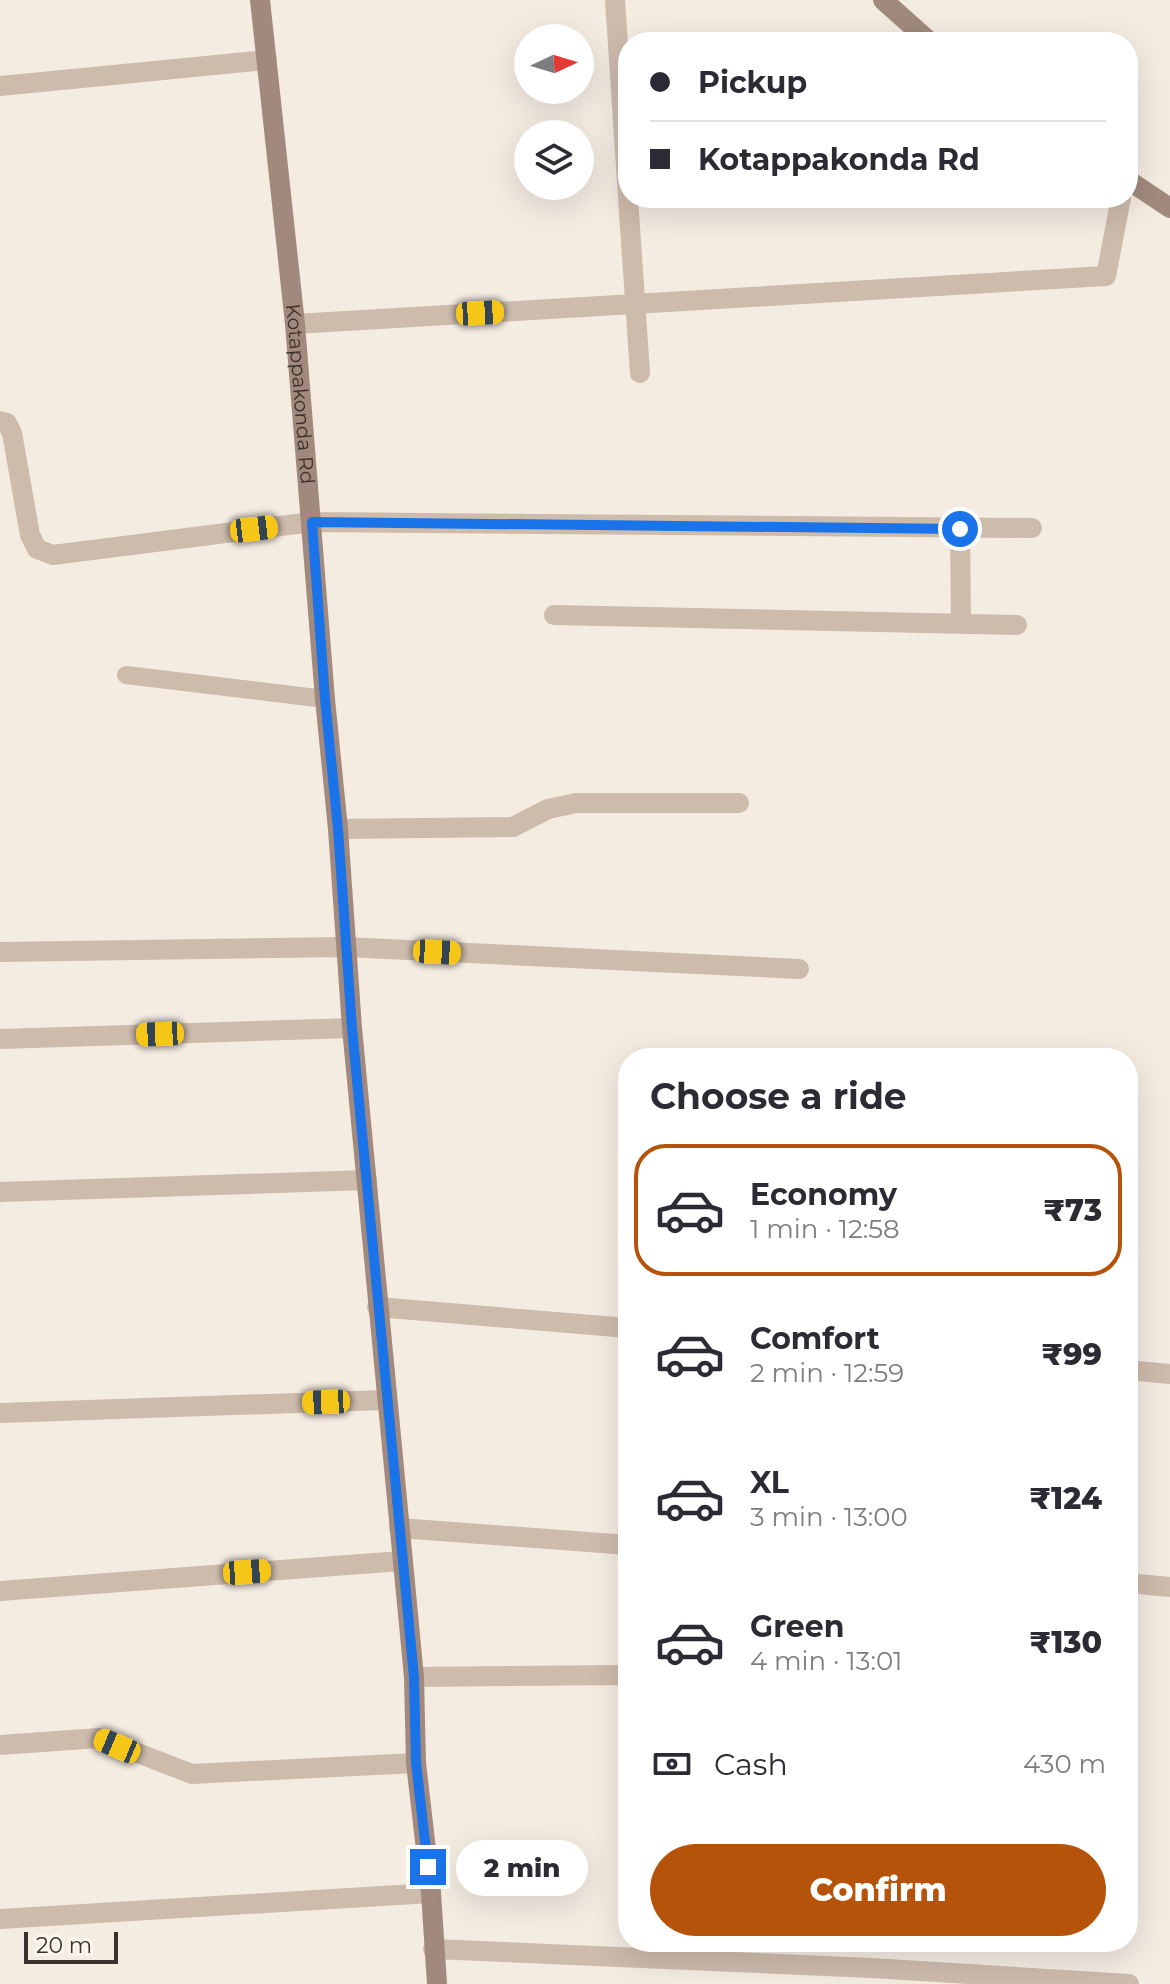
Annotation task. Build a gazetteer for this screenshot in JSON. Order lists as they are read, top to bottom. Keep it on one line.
{"streets":{"main road":["Kotappakonda Rd"]},"scale_bar":"20 m","north":"right","page":{"banner":["Pickup","Kotappakonda Rd"],"heading":"Choose a ride","list":[{"name":"Economy","note":"1 min · 12:58","value":"₹73"},{"name":"Comfort","note":"2 min · 12:59","value":"₹99"},{"name":"XL","note":"3 min · 13:00","value":"₹124"},{"name":"Green","note":"4 min · 13:01","value":"₹130"}],"pay":["Cash","430 m"],"buttons":"Confirm","bubble":"2 min","scale":"20 m"}}
